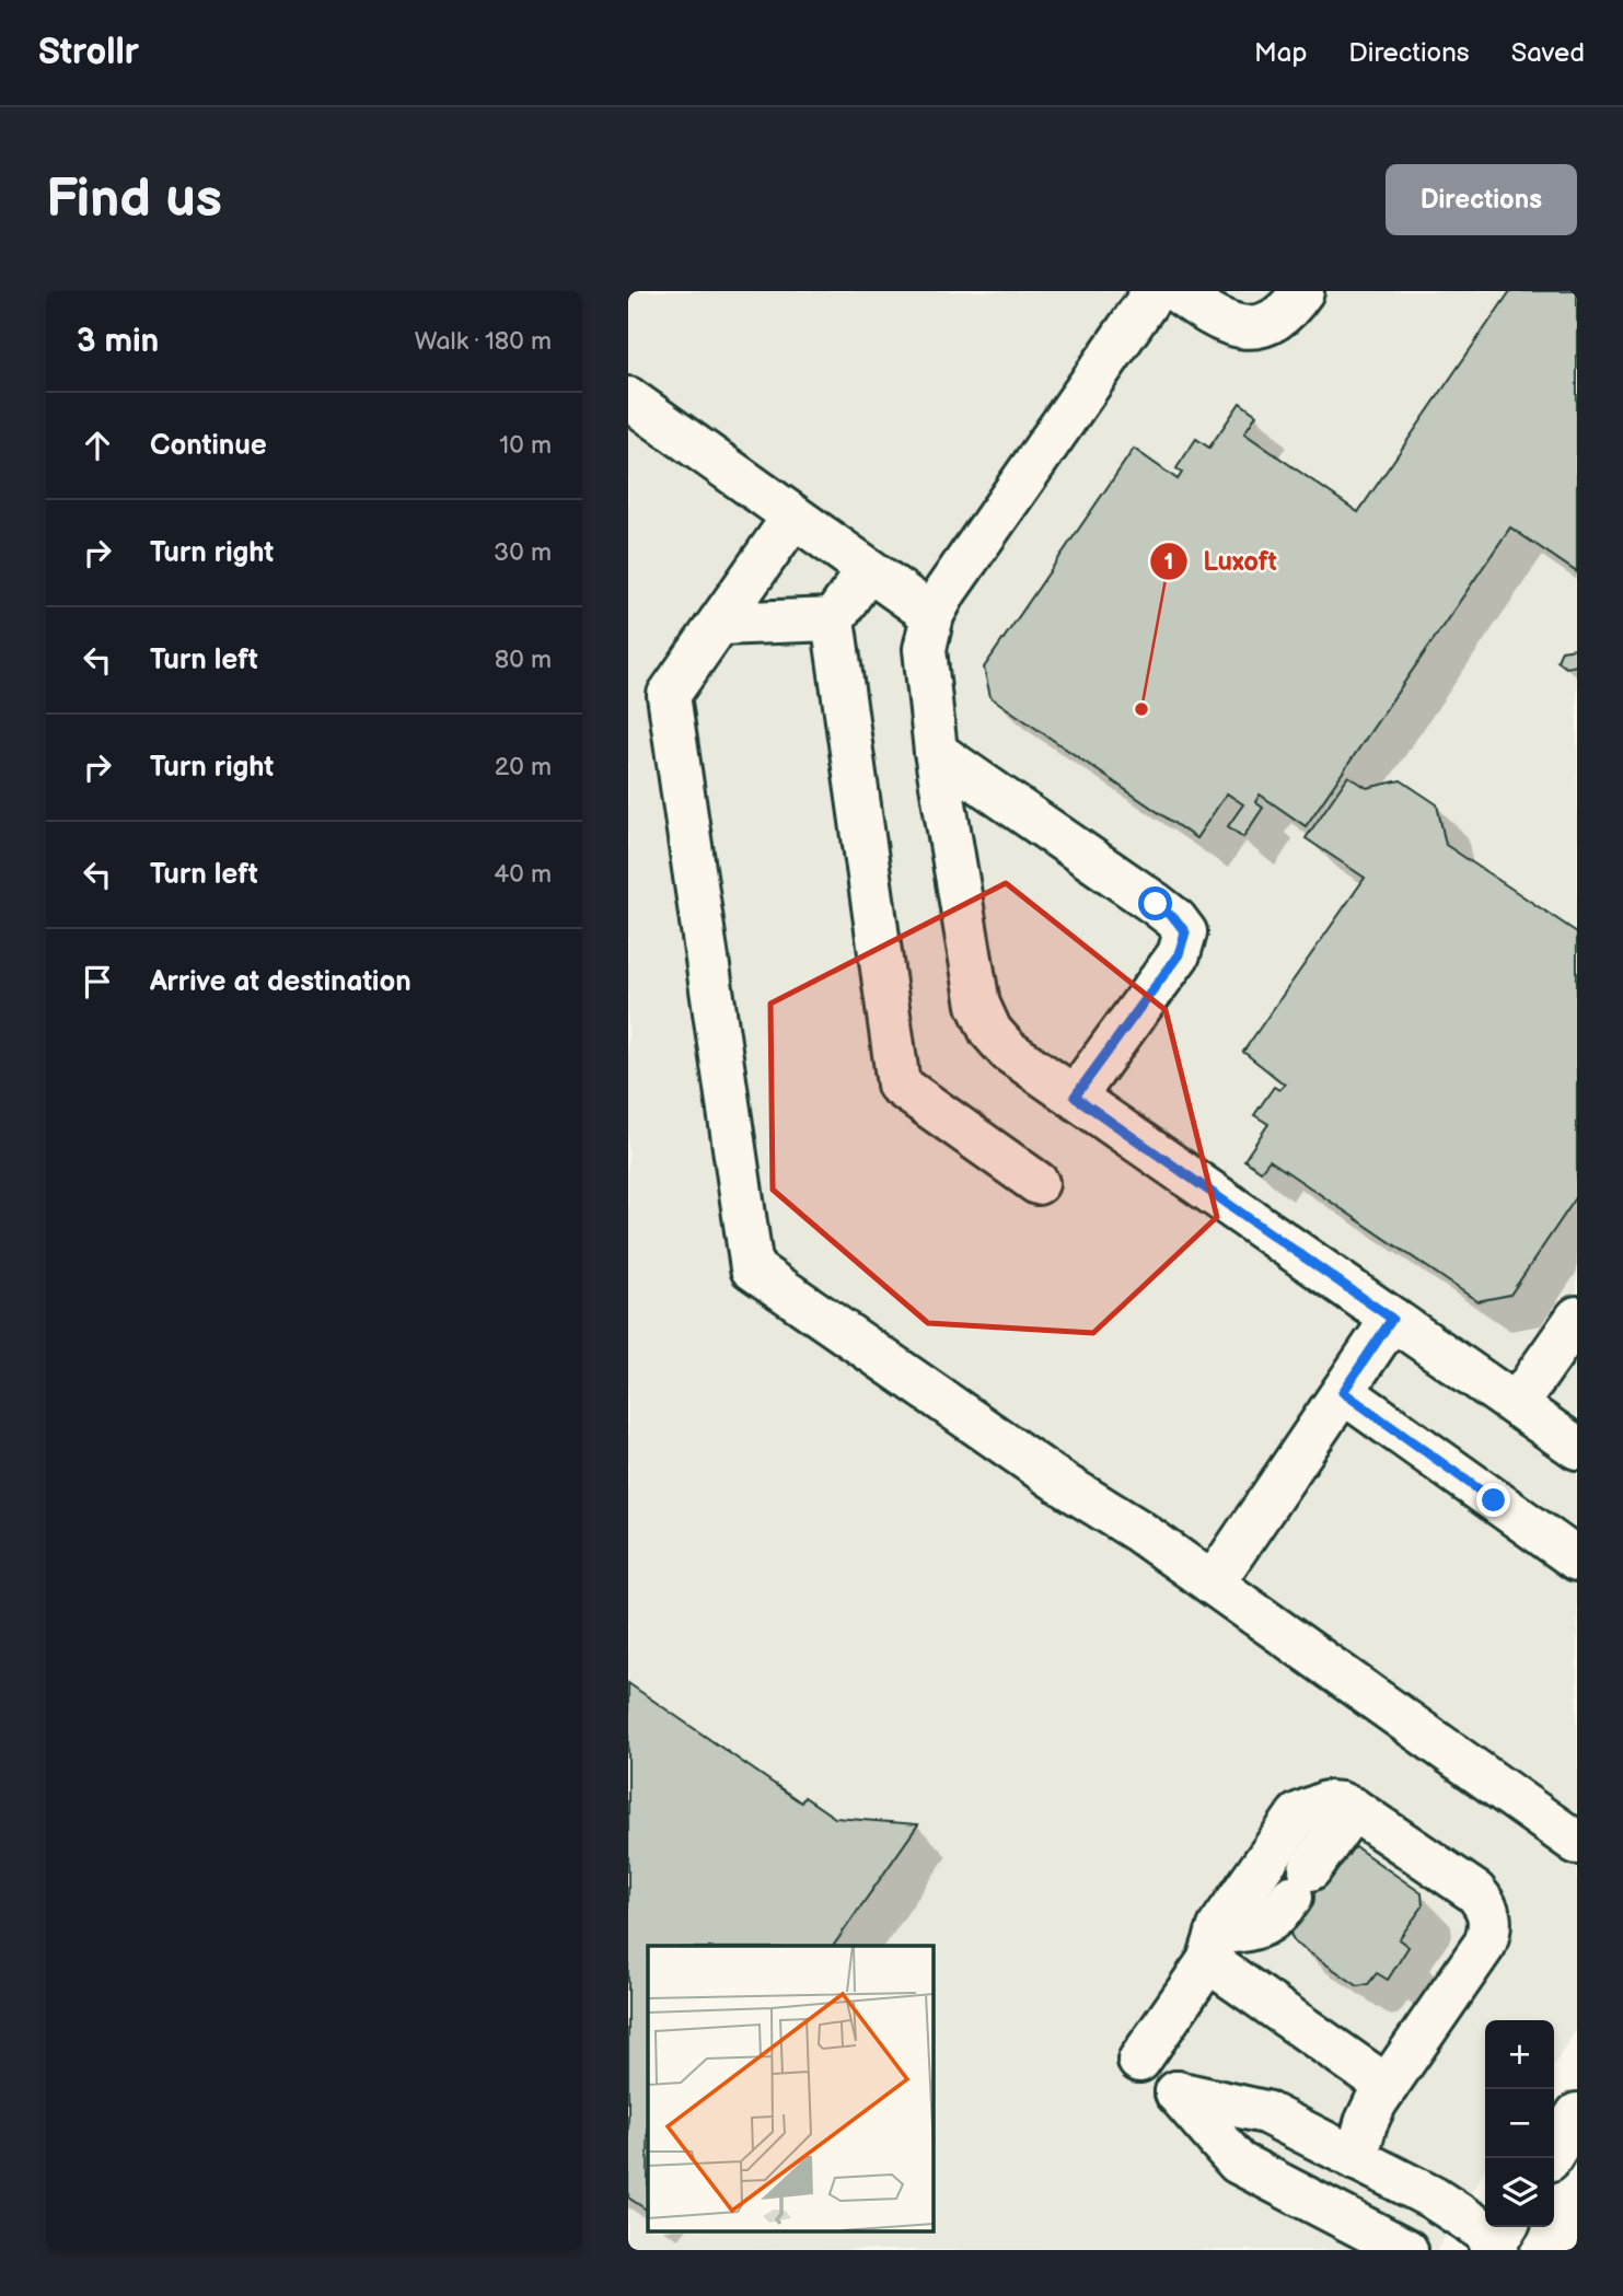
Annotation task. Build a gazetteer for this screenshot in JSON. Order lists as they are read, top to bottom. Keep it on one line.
{"places":["Luxoft"],"page":{"header":"Strollr","nav":["Map","Directions","Saved"],"buttons":"Directions","title":"Find us","heading":["3 min","Walk · 180 m"],"list":[["Continue","10 m"],["Turn right","30 m"],["Turn left","80 m"],["Turn right","20 m"],["Turn left","40 m"],"Arrive at destination"],"map_buttons":["+","−"]}}
